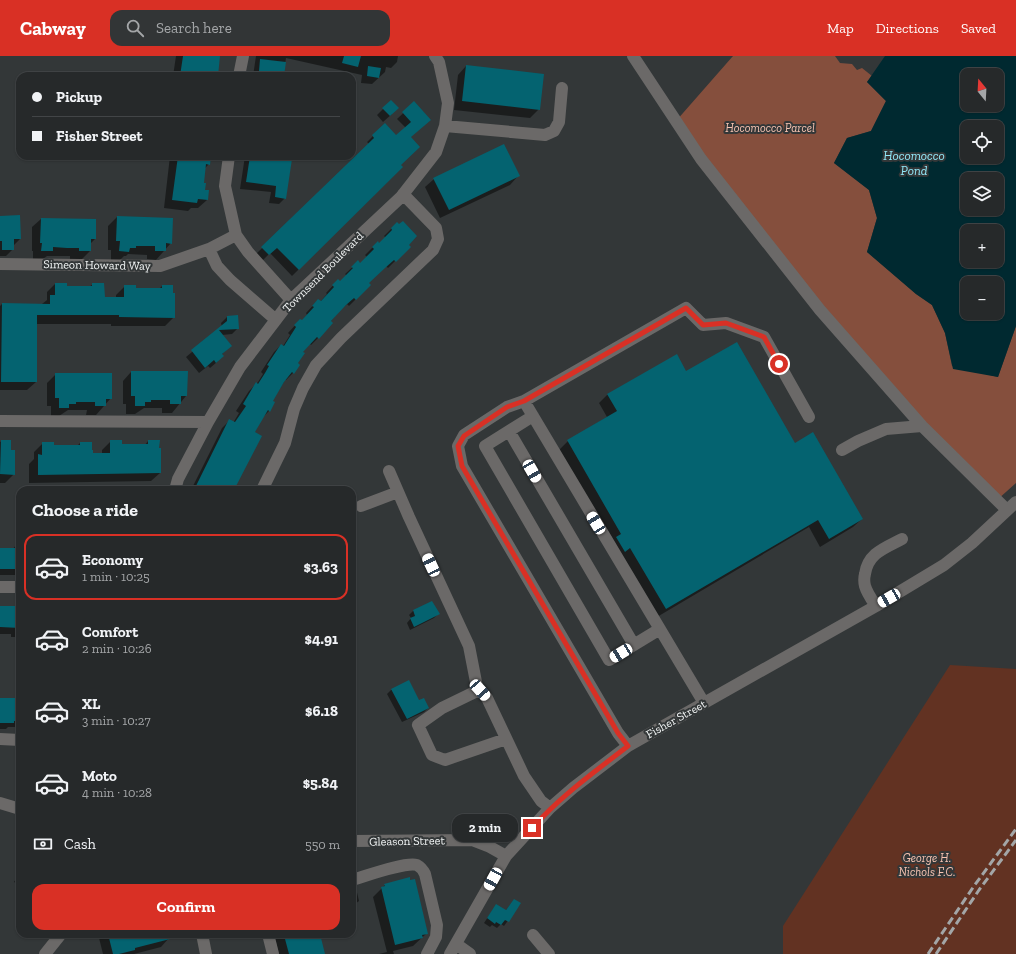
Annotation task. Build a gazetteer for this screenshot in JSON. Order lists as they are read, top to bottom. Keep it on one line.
{"streets":{"street":["Simeon Howard Way","Townsend Boulevard","Fisher Street","Gleason Street"]},"crossings":[["Fisher Street","Gleason Street"]],"water":["Hocomocco Pond"],"parks":["Hocomocco Parcel","George H. Nichols F.C."],"north":"top","page":{"header":"Cabway","search":"Search here","nav":["Map","Directions","Saved"],"map_buttons":["+","−"],"banner":["Pickup","Fisher Street"],"heading":"Choose a ride","list":[{"name":"Economy","note":"1 min · 10:25","value":"$3.63"},{"name":"Comfort","note":"2 min · 10:26","value":"$4.91"},{"name":"XL","note":"3 min · 10:27","value":"$6.18"},{"name":"Moto","note":"4 min · 10:28","value":"$5.84"}],"bubble":"2 min","pay":["Cash","550 m"],"buttons":"Confirm"}}
